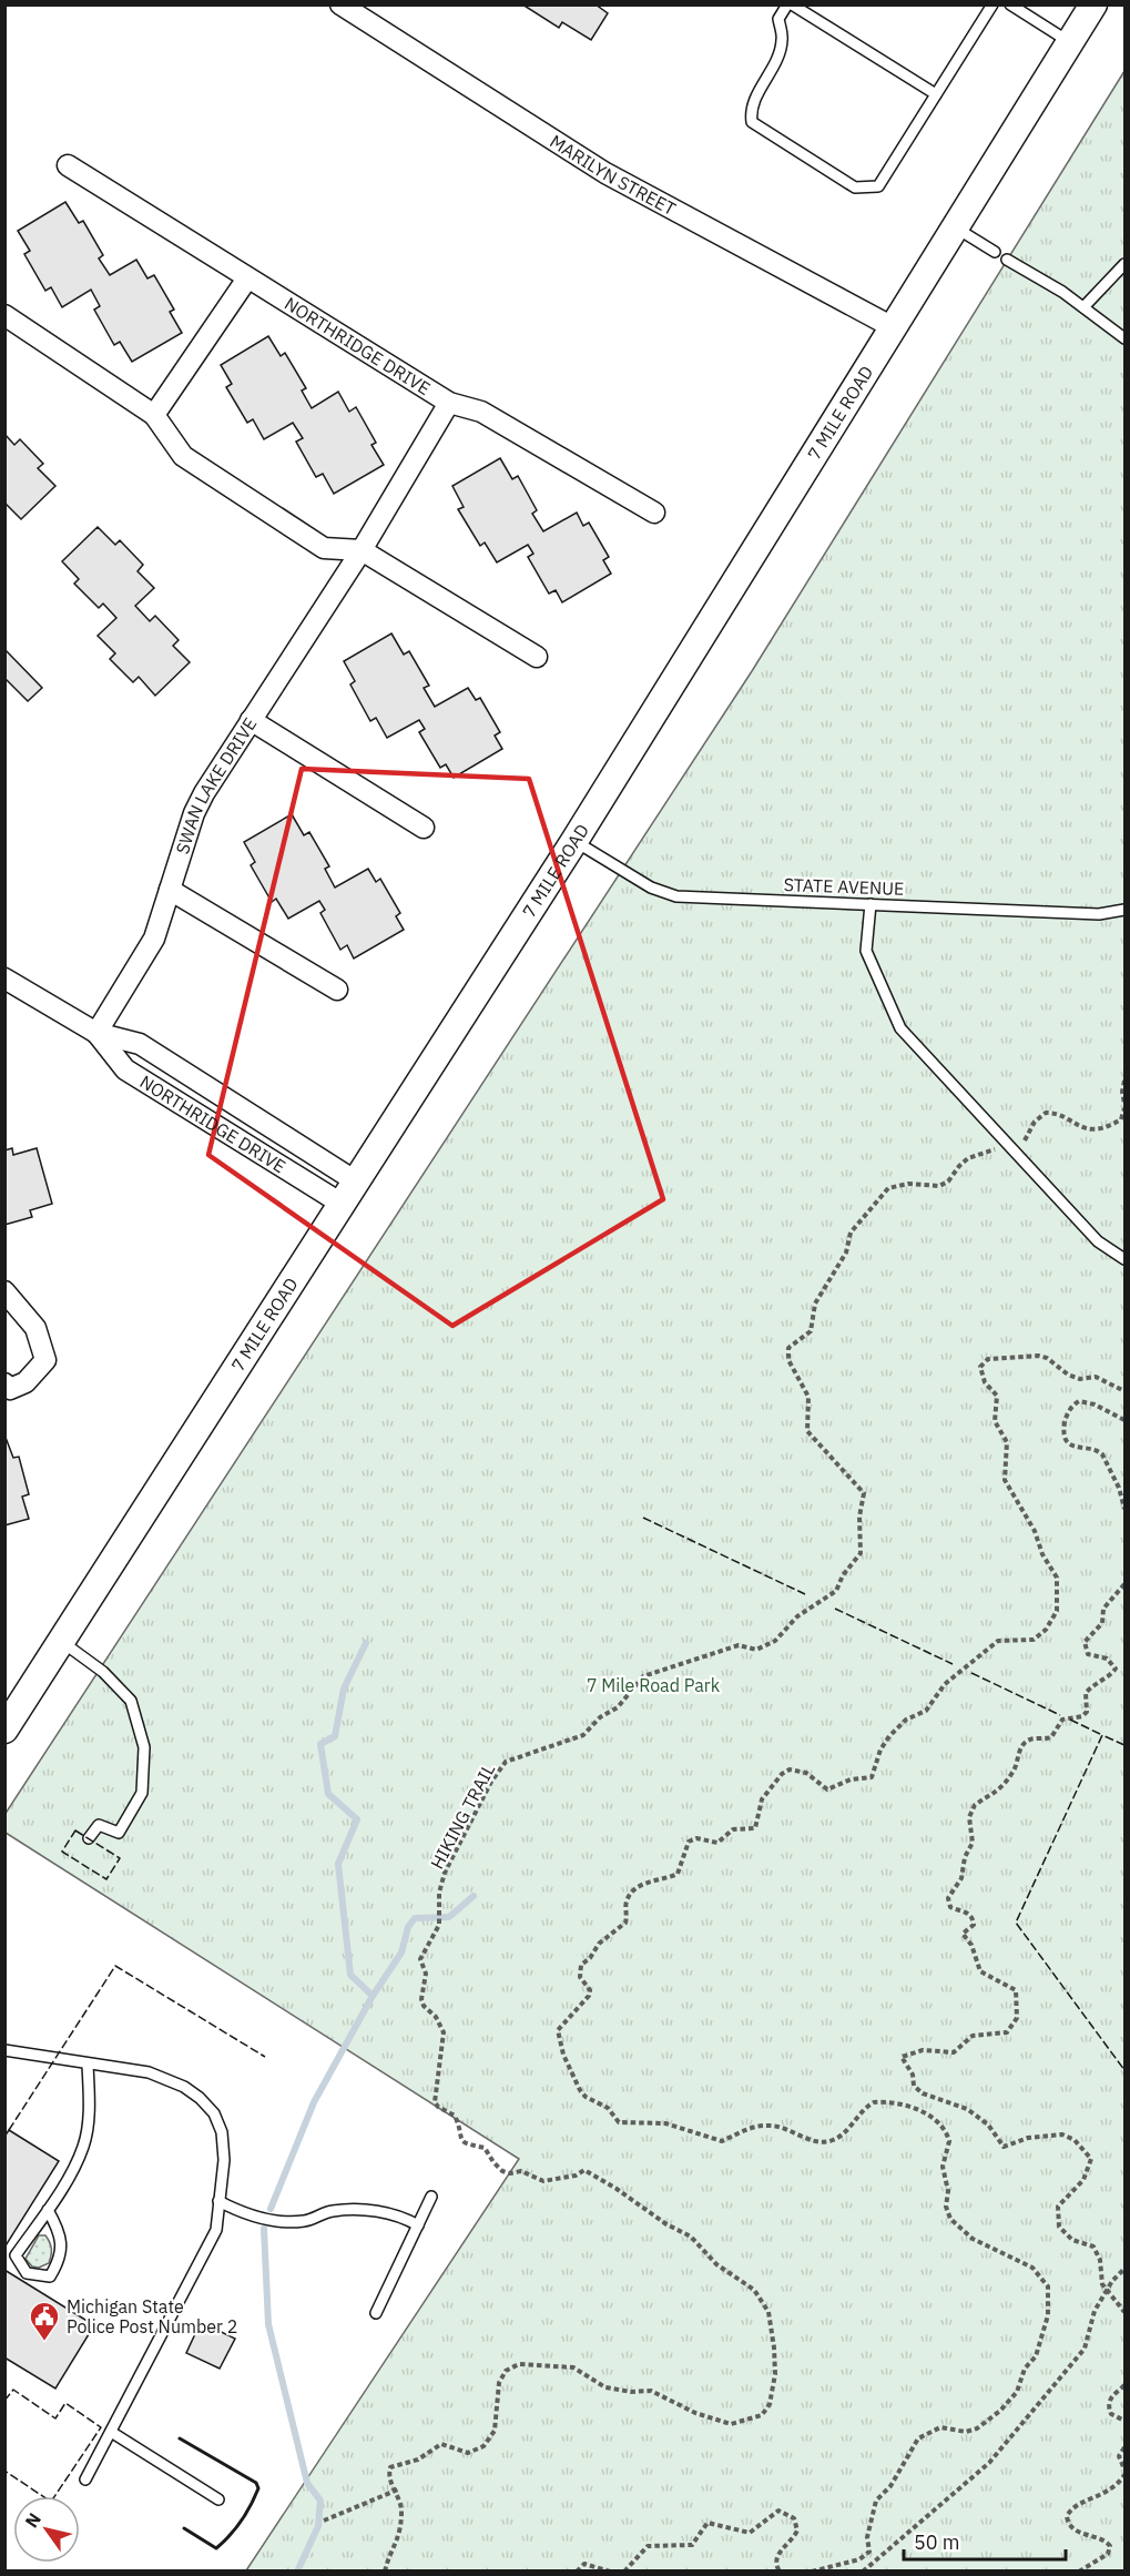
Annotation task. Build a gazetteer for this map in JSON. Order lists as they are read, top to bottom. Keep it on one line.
{"streets":{"street":["MARILYN STREET","NORTHRIDGE DRIVE","7 MILE ROAD","SWAN LAKE DRIVE"],"lane":["STATE AVENUE"],"path":["HIKING TRAIL"]},"crossings":[["MARILYN STREET","7 MILE ROAD"],["NORTHRIDGE DRIVE","7 MILE ROAD"],["NORTHRIDGE DRIVE","SWAN LAKE DRIVE"],["7 MILE ROAD","STATE AVENUE"]],"parks":["7 Mile Road Park"],"places":{"public building":["Michigan State Police Post Number 2"]},"scale_bar":"50 m","north":"top left"}
